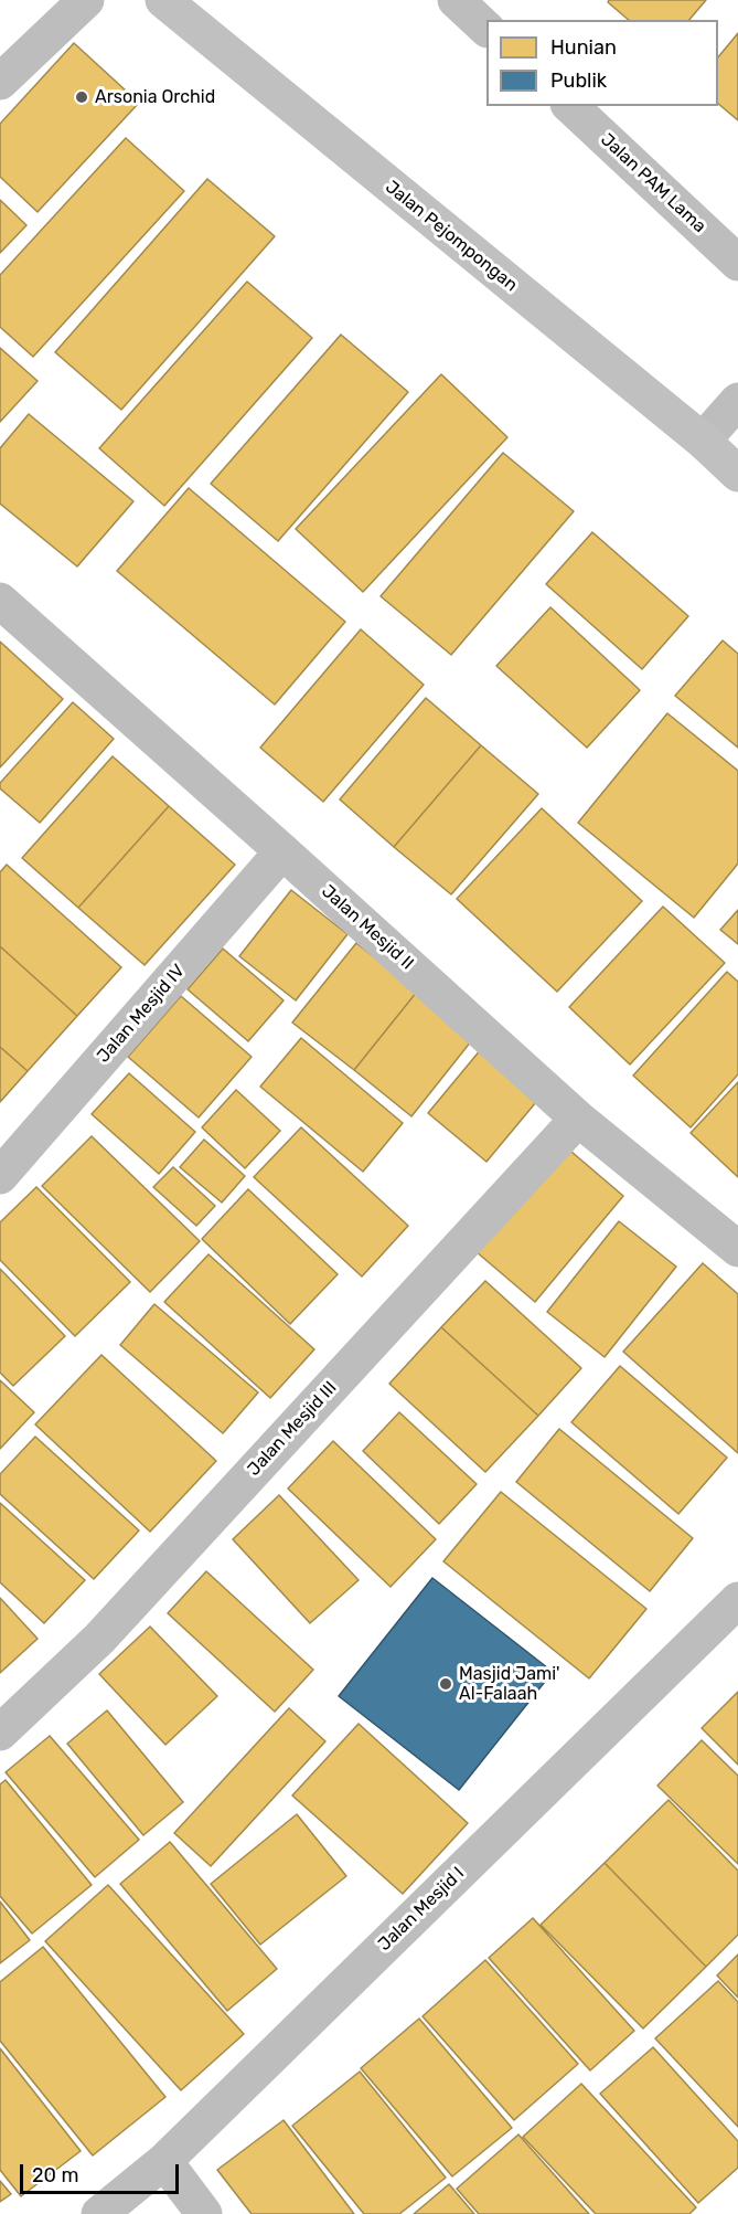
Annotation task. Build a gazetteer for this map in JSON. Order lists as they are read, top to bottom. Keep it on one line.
{"streets":{"street":["Jalan PAM Lama","Jalan Pejompongan","Jalan Mesjid II","Jalan Mesjid IV","Jalan Mesjid III","Jalan Mesjid I"]},"crossings":[["Jalan Mesjid II","Jalan Mesjid IV"],["Jalan Mesjid II","Jalan Mesjid III"]],"places":["Arsonia Orchid","Masjid Jami' Al-Falaah"],"legend":["Hunian","Publik"],"scale_bar":"20 m"}
